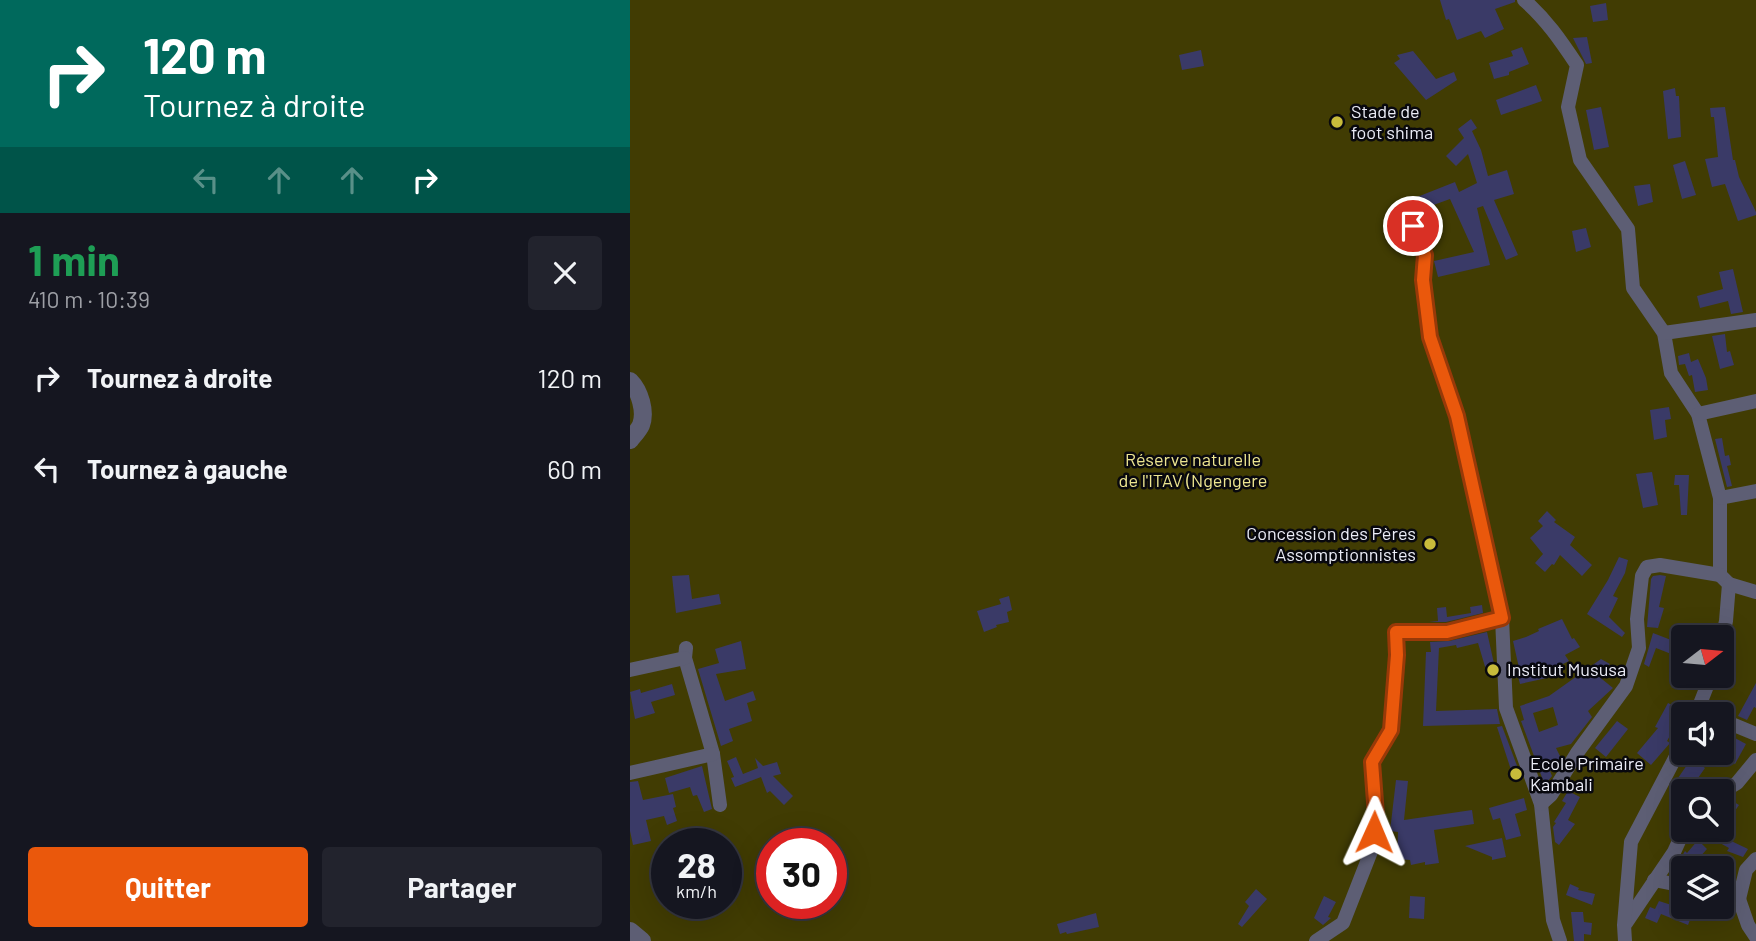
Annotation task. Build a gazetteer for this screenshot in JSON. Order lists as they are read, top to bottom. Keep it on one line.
{"parks":["Réserve naturelle de l'ITAV (Ngengere"],"places":["Stade de foot shima","Concession des Pères Assomptionnistes","Institut Mususa","Ecole Primaire Kambali"],"north":"right","page":{"turn":["120 m","Tournez à droite"],"heading":["1 min","410 m · 10:39"],"list":[{"name":"Tournez à droite","value":"120 m"},{"name":"Tournez à gauche","value":"60 m"}],"speed":"28 km/h","limit":"30","buttons":["Quitter","Partager"]}}
